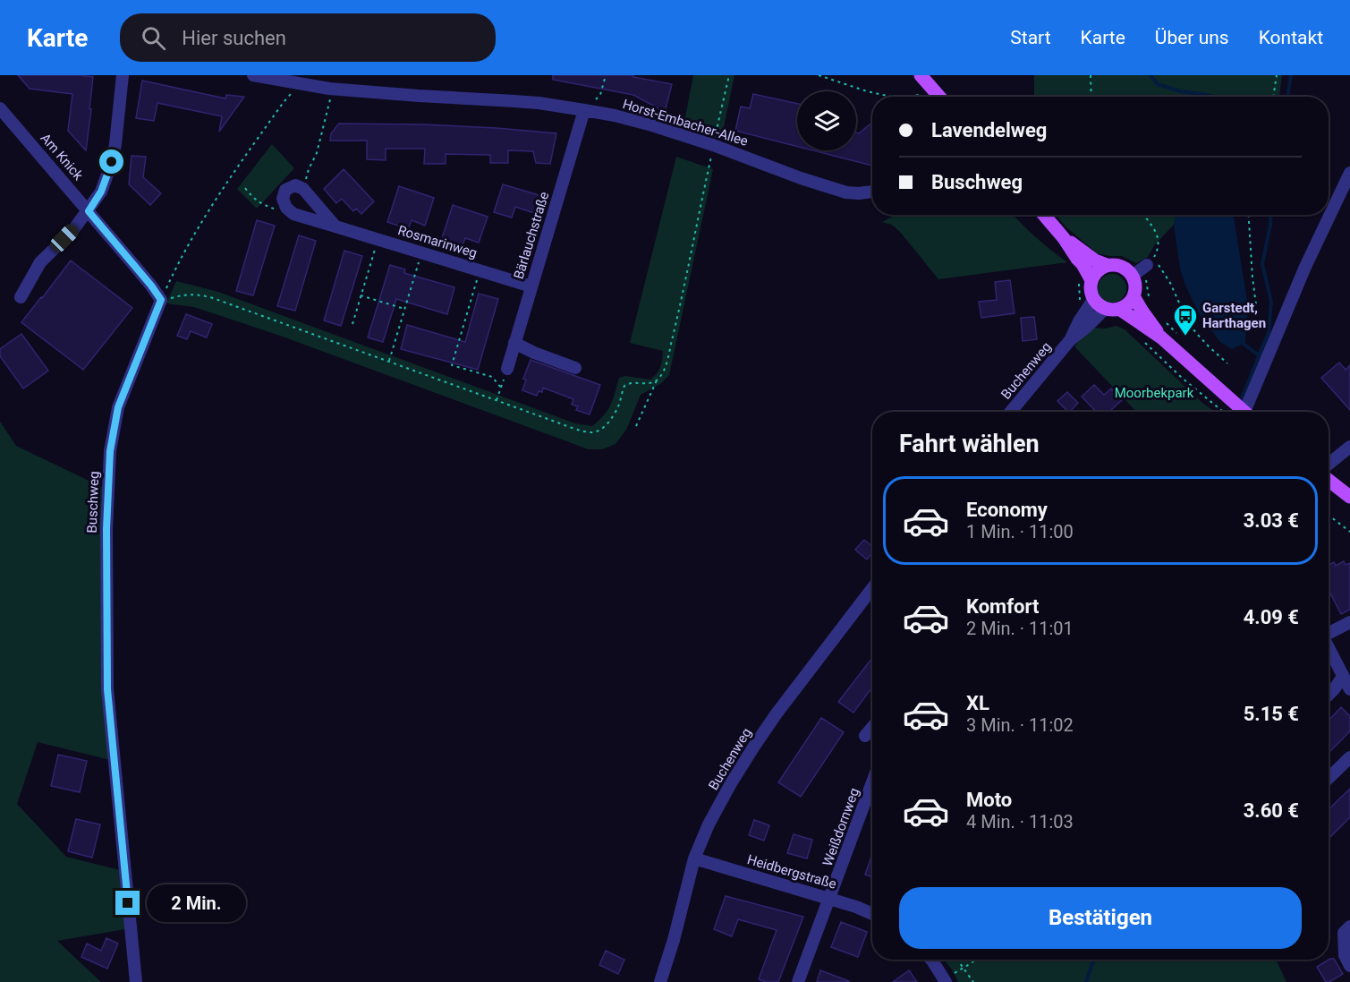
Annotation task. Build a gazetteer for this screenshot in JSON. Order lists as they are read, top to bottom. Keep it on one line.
{"streets":{"street":["Horst-Embacher-Allee","Am Knick","Bärlauchstraße","Rosmarinweg","Buchenweg","Buschweg","Weißdornweg","Heidbergstraße"]},"crossings":[["Horst-Embacher-Allee","Bärlauchstraße"],["Am Knick","Buschweg"],["Bärlauchstraße","Rosmarinweg"],["Buchenweg","Heidbergstraße"],["Weißdornweg","Heidbergstraße"]],"parks":["Moorbekpark"],"places":{"bus stop":["Garstedt, Harthagen"]},"page":{"header":"Karte","search":"Hier suchen","nav":["Start","Karte","Über uns","Kontakt"],"banner":["Lavendelweg","Buschweg"],"heading":"Fahrt wählen","list":[{"name":"Economy","note":"1 Min. · 11:00","value":"3.03 €"},{"name":"Komfort","note":"2 Min. · 11:01","value":"4.09 €"},{"name":"XL","note":"3 Min. · 11:02","value":"5.15 €"},{"name":"Moto","note":"4 Min. · 11:03","value":"3.60 €"}],"buttons":"Bestätigen","bubble":"2 Min."}}
